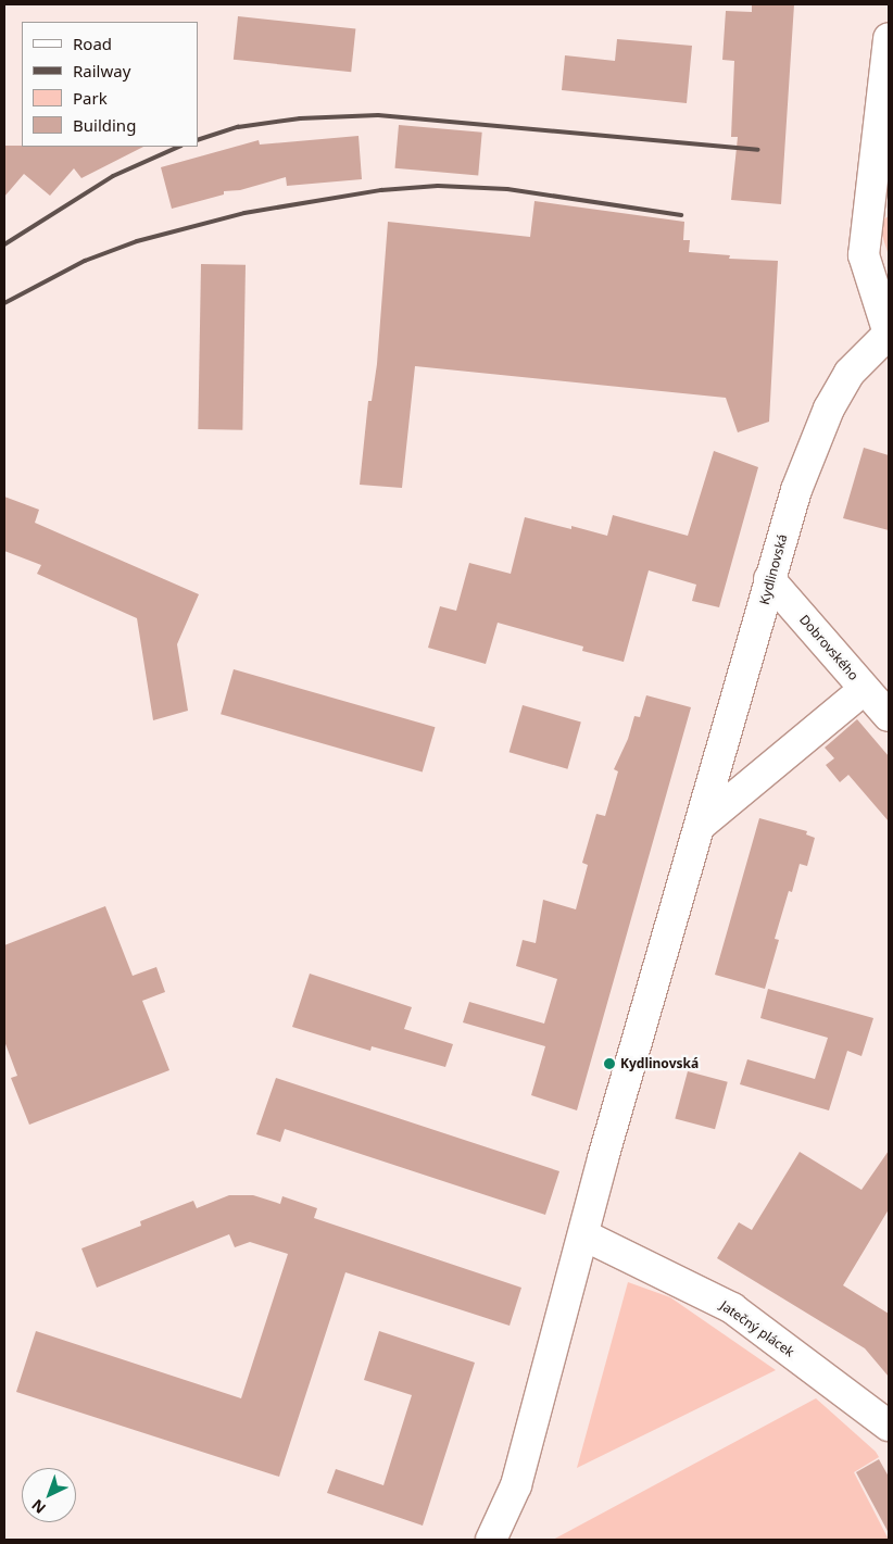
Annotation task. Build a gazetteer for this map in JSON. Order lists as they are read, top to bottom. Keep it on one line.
{"streets":{"street":["Kydlinovská","Dobrovského","Jatečný plácek"]},"crossings":[["Kydlinovská","Dobrovského"],["Kydlinovská","Jatečný plácek"]],"places":["Kydlinovská"],"legend":["Road","Railway","Park","Building"],"north":"bottom left"}
